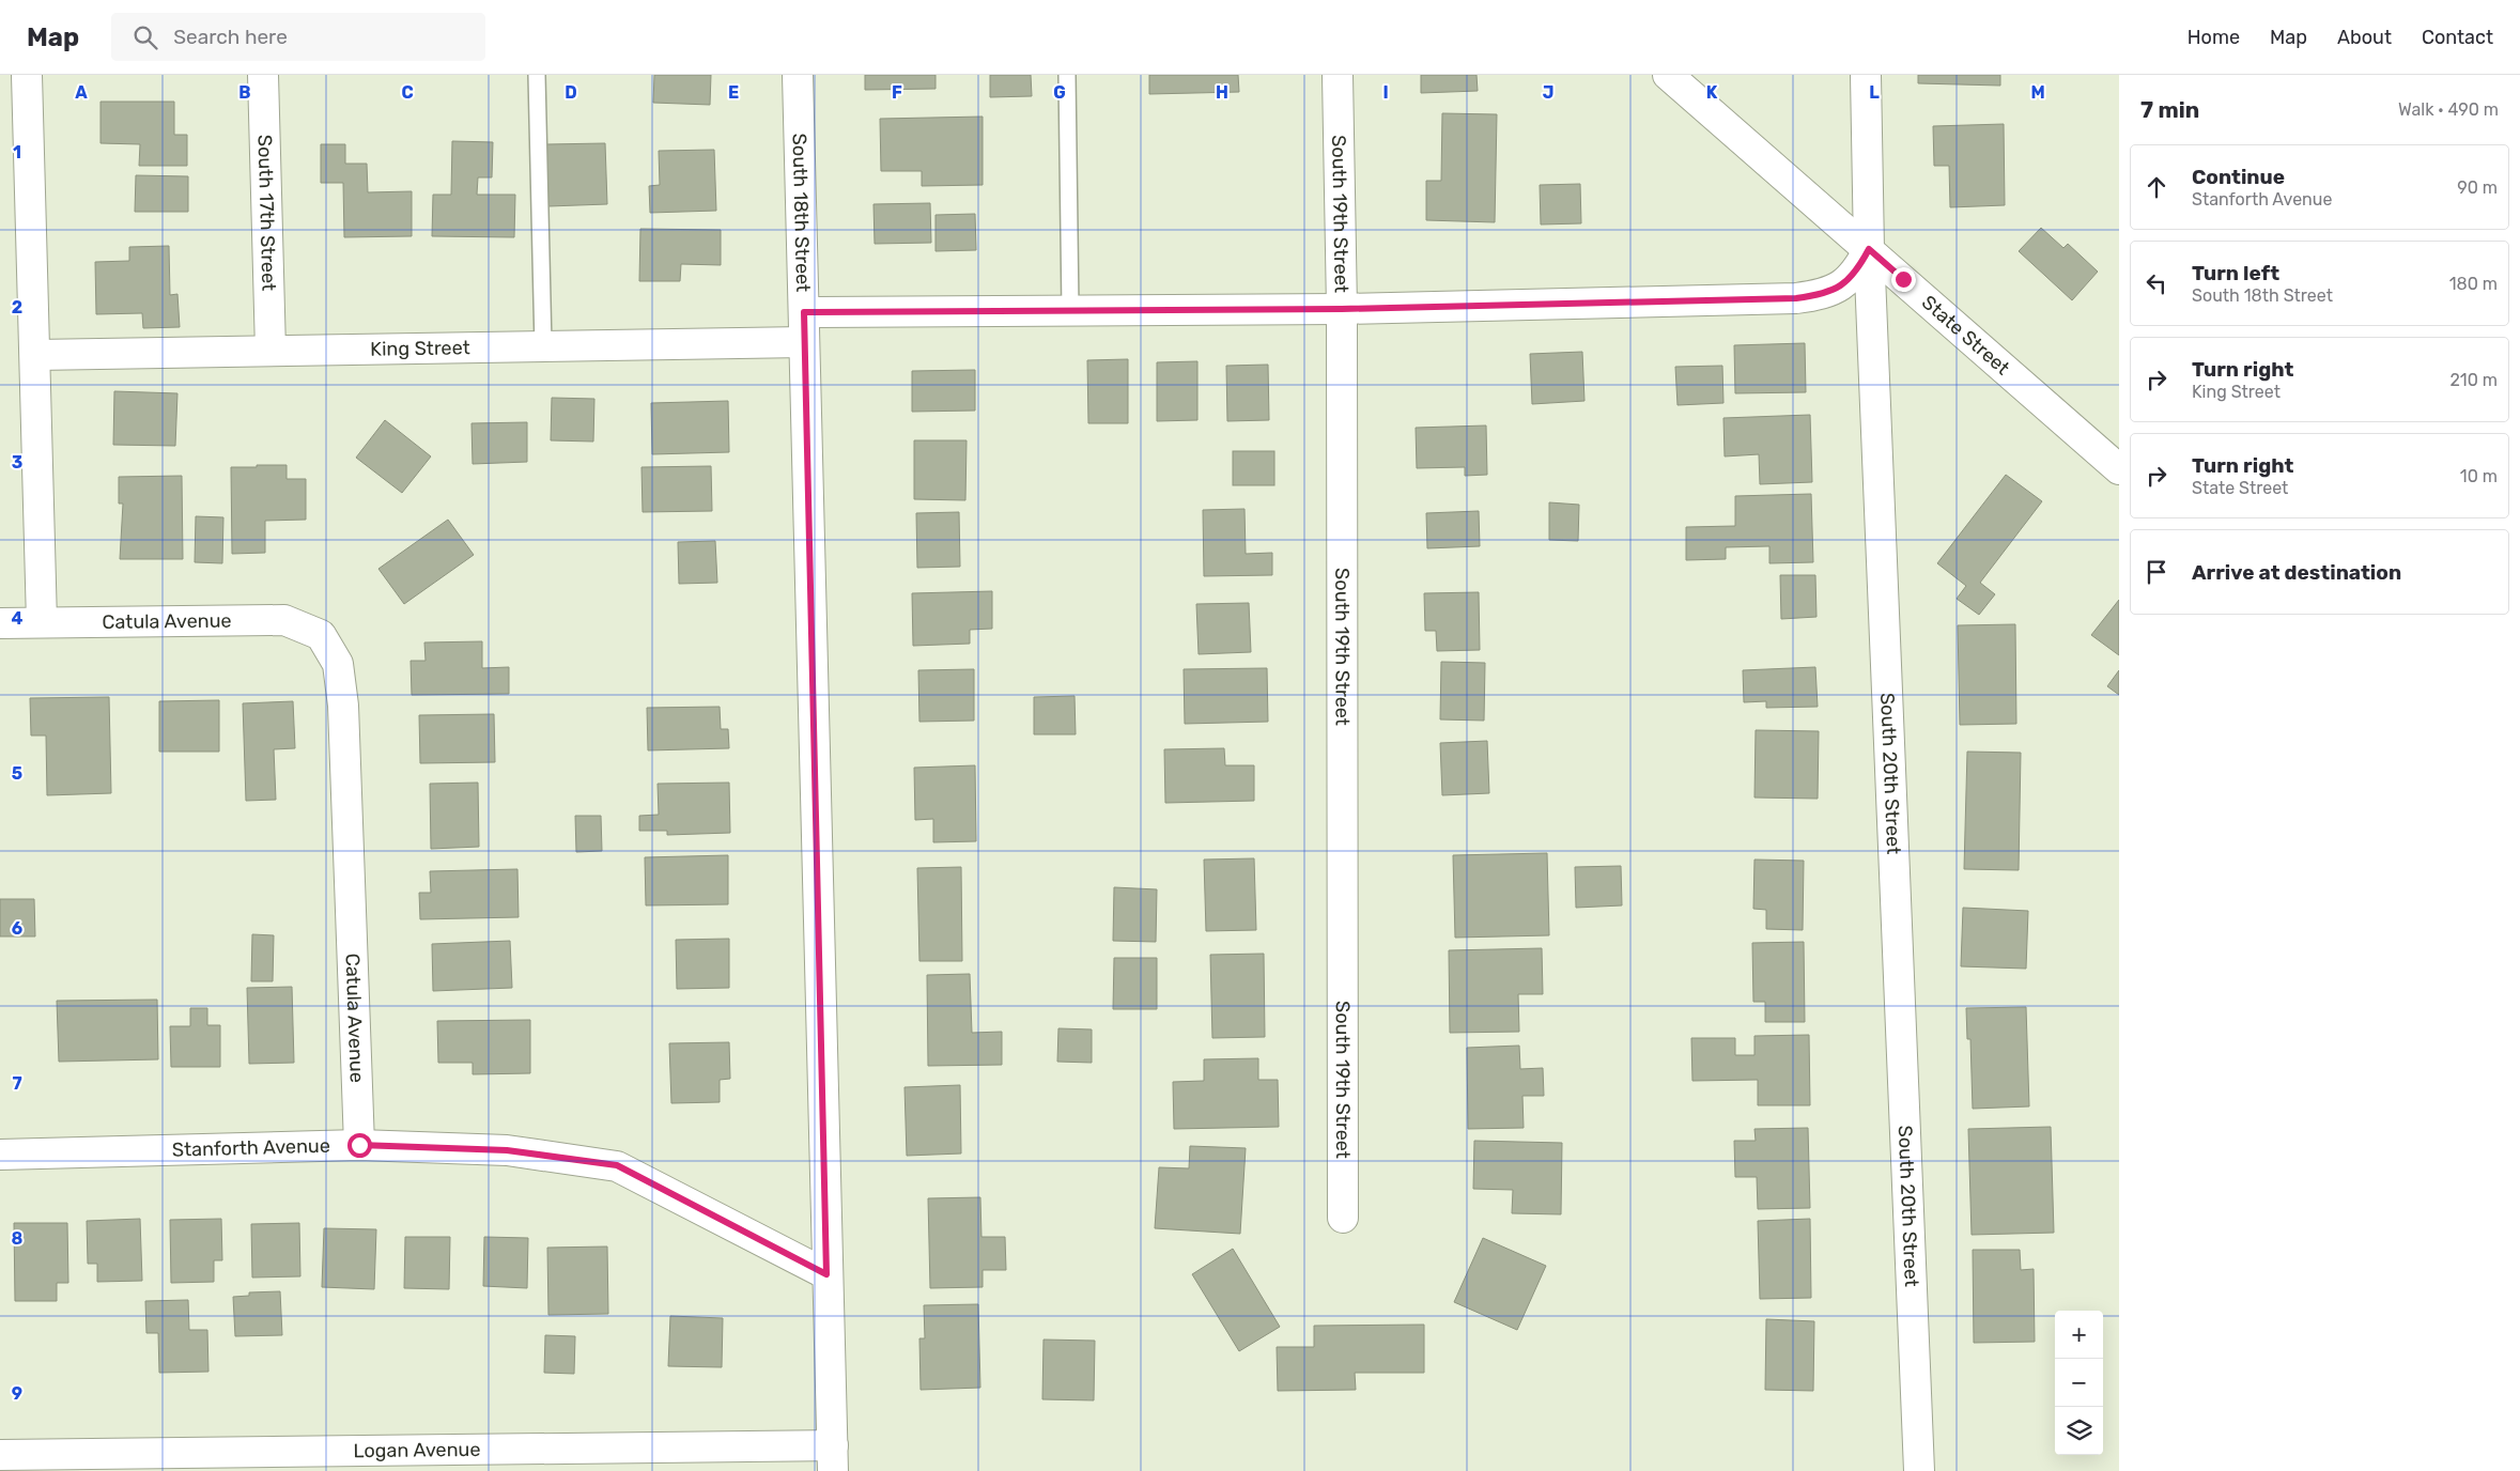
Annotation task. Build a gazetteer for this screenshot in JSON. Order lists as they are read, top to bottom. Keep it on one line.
{"streets":{"street":["South 18th Street","South 17th Street","South 19th Street","State Street","King Street","Catula Avenue","South 20th Street","Stanforth Avenue","Logan Avenue"]},"crossings":[["South 18th Street","King Street"],["South 18th Street","Stanforth Avenue"],["South 18th Street","Logan Avenue"],["South 17th Street","King Street"],["State Street","South 20th Street"],["Catula Avenue","Stanforth Avenue"]],"page":{"header":"Map","search":"Search here","nav":["Home","Map","About","Contact"],"heading":["7 min","Walk · 490 m"],"list":[["Continue","Stanforth Avenue","90 m"],["Turn left","South 18th Street","180 m"],["Turn right","King Street","210 m"],["Turn right","State Street","10 m"],"Arrive at destination"],"map_buttons":["+","−"]},"grid":{"columns":["A","B","C","D","E","F","G","H","I","J","K","L","M"],"rows":["1","2","3","4","5","6","7","8","9"]}}
